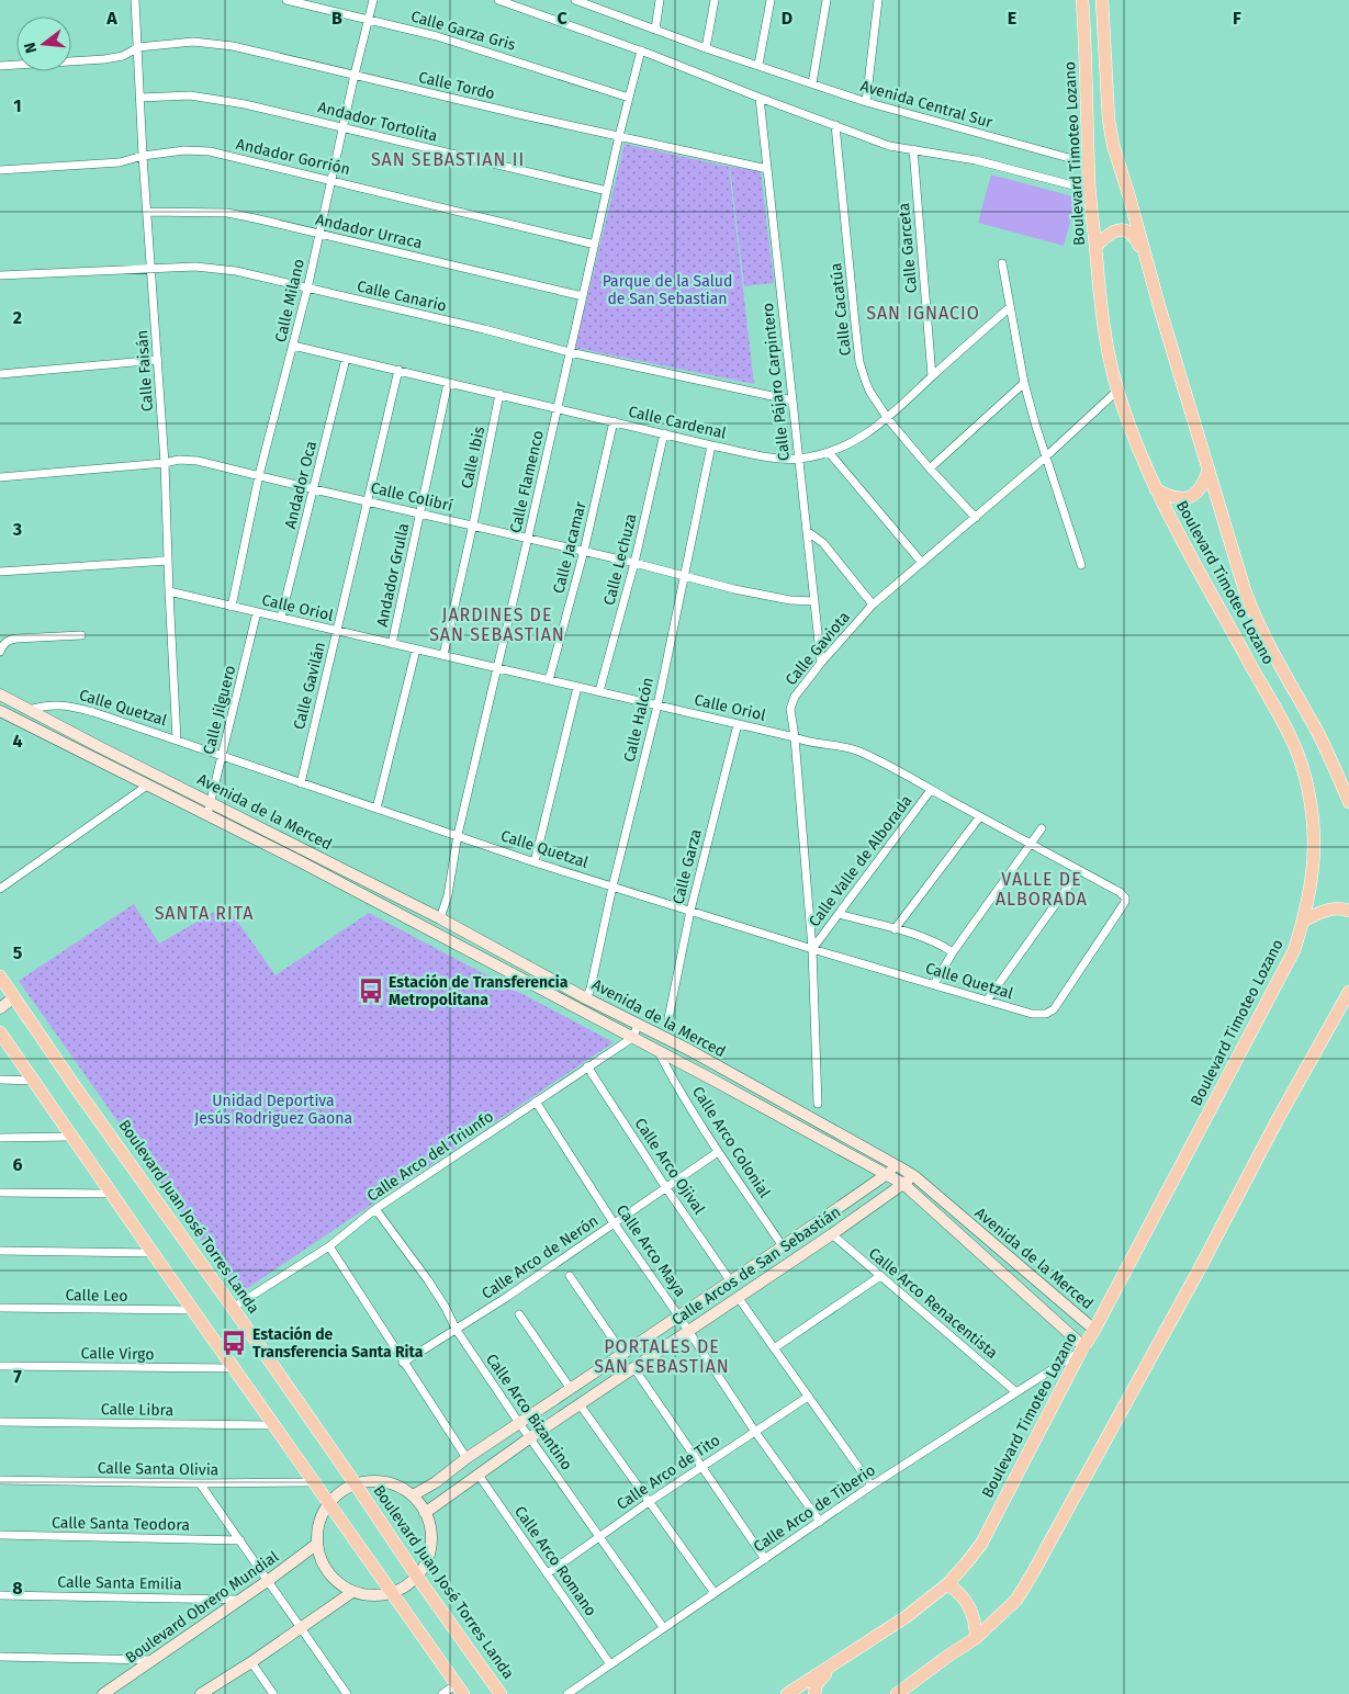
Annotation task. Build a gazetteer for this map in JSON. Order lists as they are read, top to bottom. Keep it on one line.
{"streets":{"main road":["Boulevard Timoteo Lozano","Boulevard Juan José Torres Landa"],"street":["Calle Garza Gris","Calle Tordo","Avenida Central Sur","Andador Tortolita","Andador Gorrión","Andador Urraca","Calle Garceta","Calle Canario","Calle Milano","Calle Cacatúa","Calle Faisán","Calle Pájaro Carpintero","Calle Cardenal","Calle Ibis","Calle Flamenco","Andador Oca","Calle Colibrí","Calle Jacamar","Calle Lechuza","Andador Grulla","Calle Oriol","Calle Gaviota","Calle Gavilán","Calle Quetzal","Calle Jilguero","Calle Halcón","Avenida de la Merced","Calle Valle de Alborada","Calle Garza","Calle Arco Colonial","Calle Arco del Triunfo","Calle Arco Ojival","Calle Arco Maya","Calle Arco de Nerón","Calle Arcos de San Sebastián","Calle Leo","Calle Arco Renacentista","Calle Virgo","Calle Libra","Calle Arco Bizantino","Calle Santa Olivia","Calle Arco de Tito","Calle Arco de Tiberio","Calle Santa Teodora","Calle Arco Romano","Calle Santa Emilia","Boulevard Obrero Mundial"]},"crossings":[["Calle Garza Gris","Calle Milano"],["Calle Garza Gris","Calle Flamenco"],["Calle Tordo","Calle Milano"],["Calle Tordo","Calle Faisán"],["Calle Tordo","Calle Pájaro Carpintero"],["Calle Tordo","Calle Flamenco"],["Avenida Central Sur","Boulevard Timoteo Lozano"],["Andador Tortolita","Calle Milano"],["Andador Tortolita","Calle Faisán"],["Andador Tortolita","Calle Flamenco"],["Boulevard Timoteo Lozano","Calle Gaviota"],["Boulevard Timoteo Lozano","Avenida de la Merced"],["Boulevard Timoteo Lozano","Calle Arco de Tiberio"],["Andador Gorrión","Calle Milano"],["Andador Gorrión","Calle Faisán"],["Andador Gorrión","Calle Flamenco"],["Andador Urraca","Calle Milano"],["Andador Urraca","Calle Faisán"],["Andador Urraca","Calle Flamenco"],["Calle Garceta","Calle Cardenal"],["Calle Canario","Calle Milano"],["Calle Canario","Calle Faisán"],["Calle Canario","Calle Pájaro Carpintero"],["Calle Canario","Calle Flamenco"],["Calle Milano","Calle Cardenal"],["Calle Milano","Calle Colibrí"],["Calle Milano","Calle Oriol"],["Calle Cacatúa","Calle Cardenal"],["Calle Cacatúa","Calle Gaviota"],["Calle Faisán","Calle Colibrí"],["Calle Faisán","Calle Oriol"],["Calle Faisán","Calle Quetzal"],["Calle Pájaro Carpintero","Calle Cardenal"],["Calle Pájaro Carpintero","Calle Colibrí"],["Calle Pájaro Carpintero","Calle Gaviota"],["Calle Cardenal","Calle Ibis"],["Calle Cardenal","Calle Flamenco"],["Calle Cardenal","Andador Oca"],["Calle Cardenal","Calle Jacamar"],["Calle Cardenal","Calle Lechuza"],["Calle Cardenal","Andador Grulla"],["Calle Cardenal","Calle Gavilán"],["Calle Cardenal","Calle Halcón"],["Calle Ibis","Calle Colibrí"],["Calle Ibis","Calle Oriol"],["Calle Flamenco","Calle Colibrí"],["Calle Flamenco","Calle Oriol"],["Calle Flamenco","Calle Quetzal"],["Calle Flamenco","Avenida de la Merced"],["Andador Oca","Calle Colibrí"],["Andador Oca","Calle Oriol"],["Calle Colibrí","Calle Jacamar"],["Calle Colibrí","Calle Lechuza"],["Calle Colibrí","Andador Grulla"],["Calle Colibrí","Calle Gavilán"],["Calle Colibrí","Calle Halcón"],["Calle Jacamar","Calle Oriol"],["Calle Lechuza","Calle Oriol"],["Andador Grulla","Calle Oriol"],["Calle Oriol","Calle Gaviota"],["Calle Oriol","Calle Gavilán"],["Calle Oriol","Calle Quetzal"],["Calle Oriol","Calle Jilguero"],["Calle Oriol","Calle Halcón"],["Calle Oriol","Calle Valle de Alborada"],["Calle Oriol","Calle Garza"],["Calle Gaviota","Calle Quetzal"],["Calle Gaviota","Calle Valle de Alborada"],["Calle Gavilán","Calle Quetzal"],["Calle Quetzal","Calle Jilguero"],["Calle Quetzal","Calle Halcón"],["Calle Quetzal","Avenida de la Merced"],["Calle Quetzal","Calle Valle de Alborada"],["Calle Quetzal","Calle Garza"],["Calle Jilguero","Avenida de la Merced"],["Calle Halcón","Avenida de la Merced"],["Avenida de la Merced","Calle Arco Colonial"],["Avenida de la Merced","Calle Arco del Triunfo"],["Avenida de la Merced","Calle Arcos de San Sebastián"],["Avenida de la Merced","Calle Arco de Tiberio"],["Calle Arco Colonial","Calle Arco de Nerón"],["Calle Arco Colonial","Calle Arcos de San Sebastián"],["Calle Arco del Triunfo","Calle Arco Ojival"],["Calle Arco del Triunfo","Boulevard Juan José Torres Landa"],["Calle Arco del Triunfo","Calle Arco Maya"],["Calle Arco del Triunfo","Calle Arco Bizantino"],["Calle Arco Ojival","Calle Arco de Nerón"],["Calle Arco Ojival","Calle Arcos de San Sebastián"],["Calle Arco Maya","Calle Arco de Nerón"],["Calle Arco Maya","Calle Arcos de San Sebastián"],["Calle Arco Maya","Calle Arco de Tito"],["Calle Arco Maya","Calle Arco de Tiberio"],["Calle Arco de Nerón","Calle Arco Bizantino"],["Calle Arcos de San Sebastián","Calle Arco Renacentista"],["Calle Arcos de San Sebastián","Calle Arco Bizantino"],["Calle Arcos de San Sebastián","Calle Arco Romano"],["Calle Arco Renacentista","Calle Arco de Tiberio"],["Calle Arco Bizantino","Calle Arco de Tito"],["Calle Arco Bizantino","Calle Arco de Tiberio"],["Calle Arco de Tito","Calle Arco Romano"],["Calle Arco de Tiberio","Calle Arco Romano"],["Calle Santa Emilia","Boulevard Obrero Mundial"]],"districts":["SAN SEBASTIAN II","SAN IGNACIO","JARDINES DE SAN SEBASTIAN","VALLE DE ALBORADA","SANTA RITA","PORTALES DE SAN SEBASTIAN"],"parks":["Parque de la Salud de San Sebastian","Unidad Deportiva Jesús Rodriguez Gaona"],"places":{"bus stop":["Estación de Transferencia Metropolitana","Estación de Transferencia Santa Rita"]},"north":"left","grid":{"columns":["A","B","C","D","E","F"],"rows":["1","2","3","4","5","6","7","8"]}}
